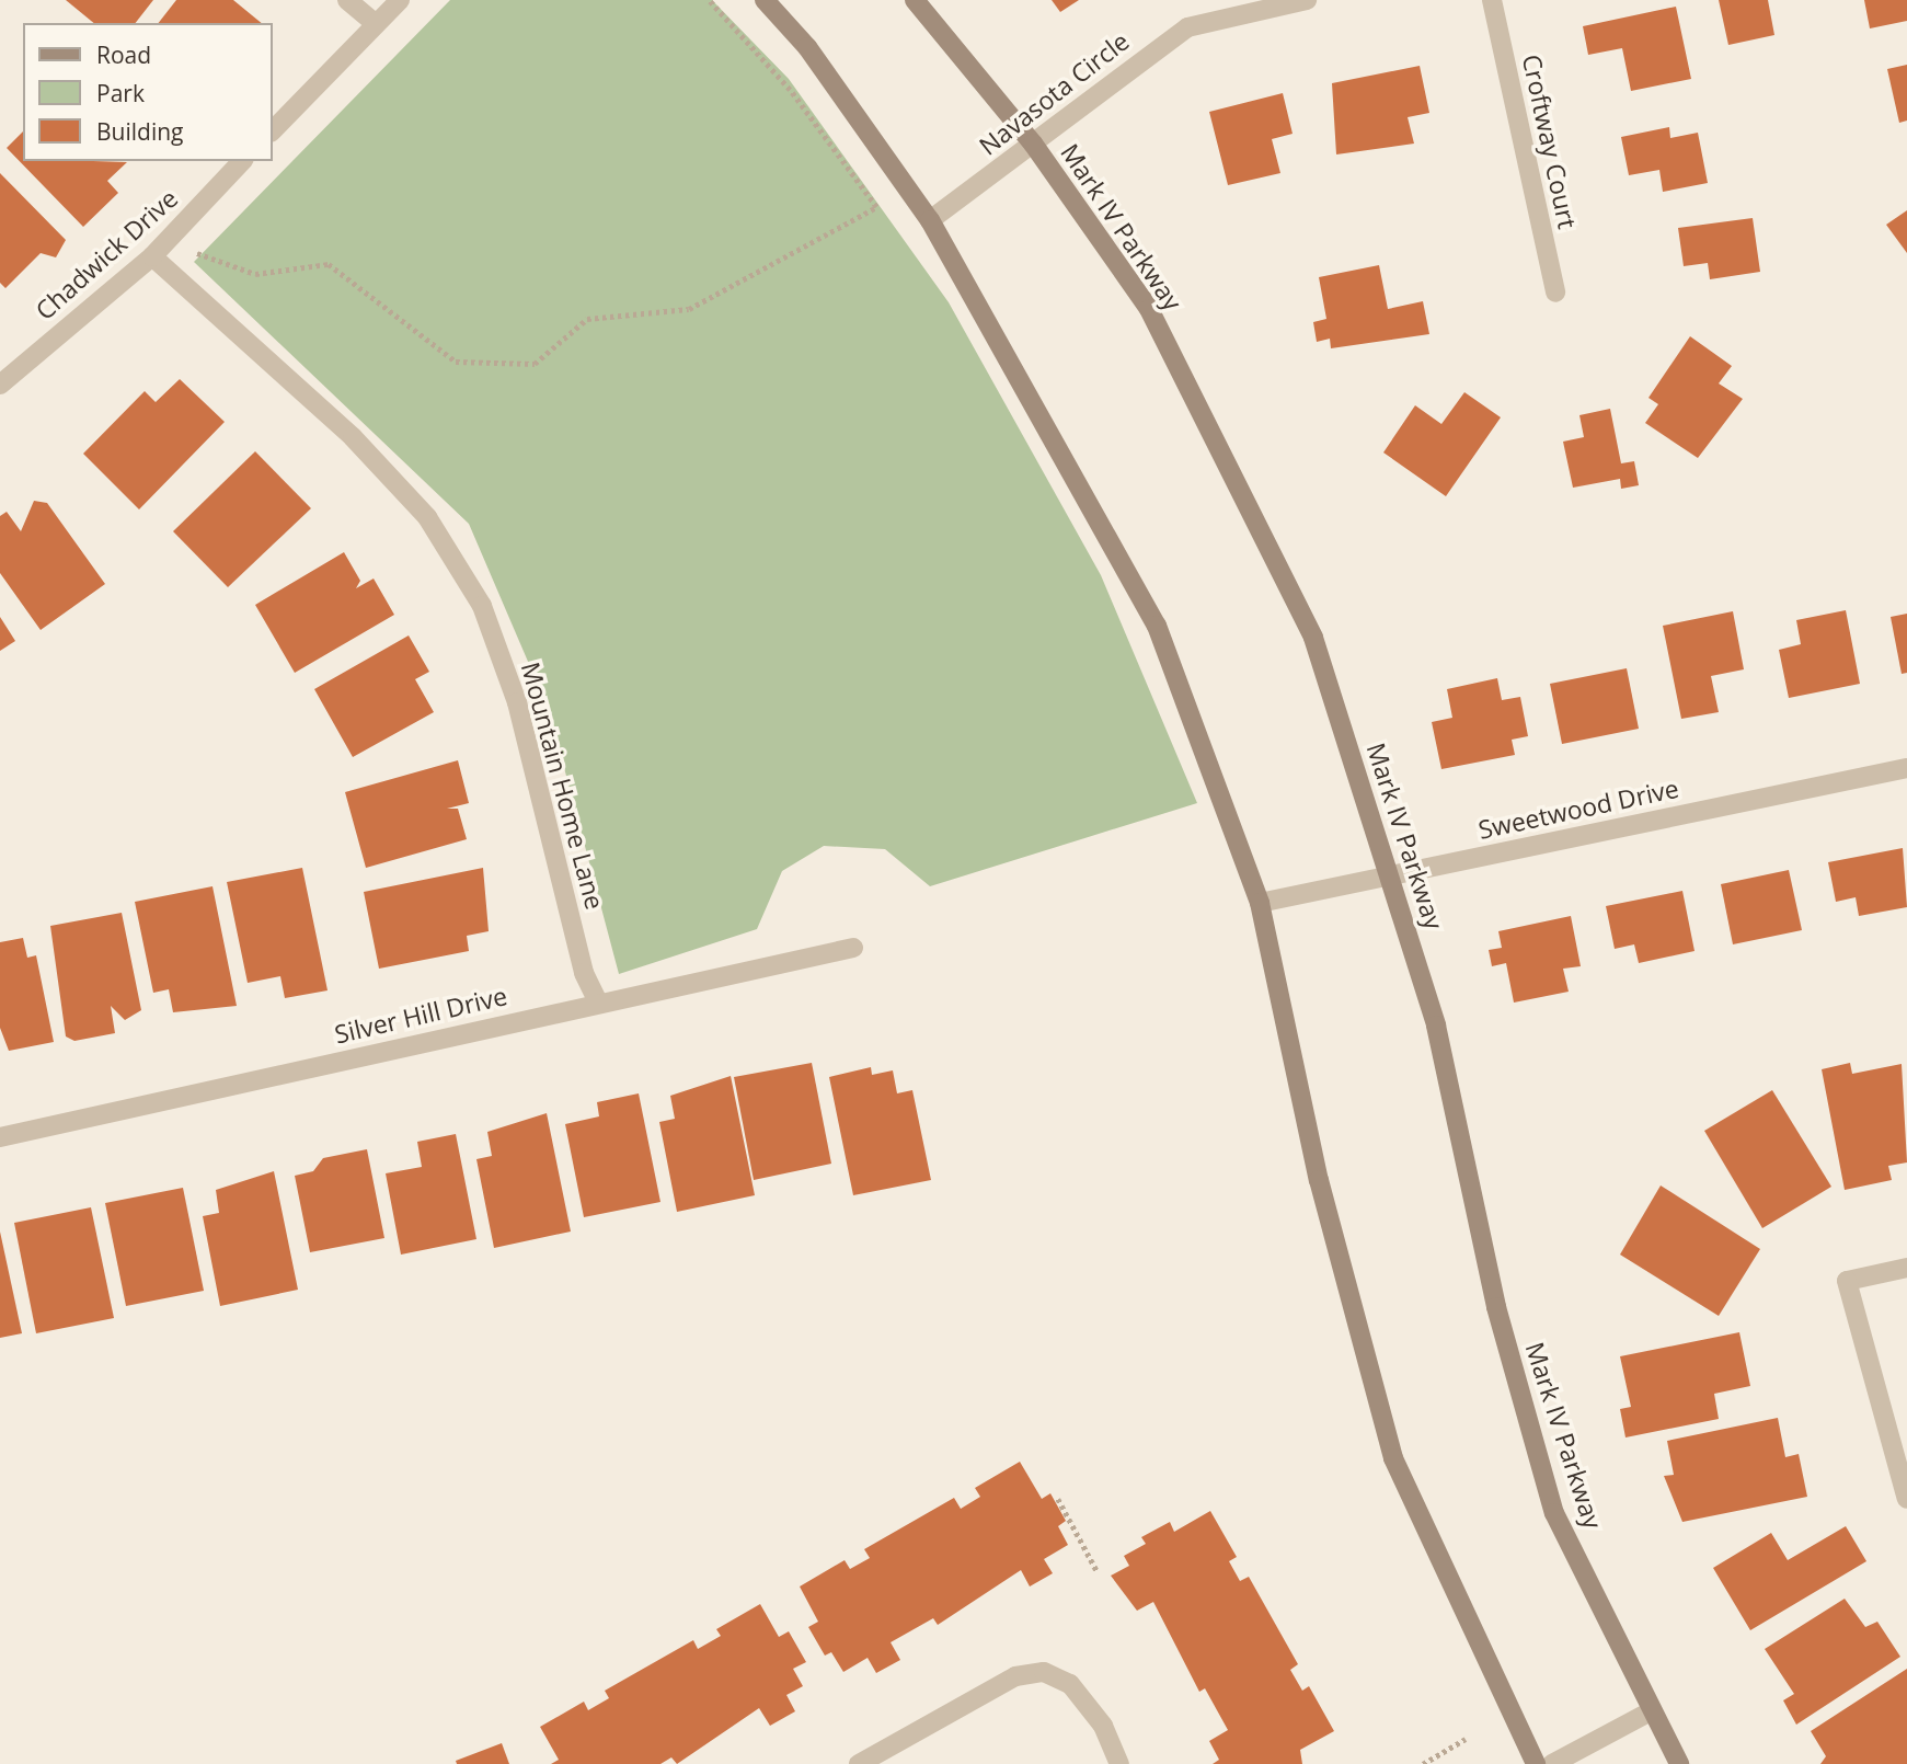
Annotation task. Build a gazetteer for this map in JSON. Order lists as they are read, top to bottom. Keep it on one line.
{"streets":{"main road":["Mark IV Parkway"],"street":["Navasota Circle","Croftway Court","Chadwick Drive","Mountain Home Lane","Sweetwood Drive","Silver Hill Drive"]},"crossings":[["Navasota Circle","Mark IV Parkway"],["Mark IV Parkway","Sweetwood Drive"],["Chadwick Drive","Mountain Home Lane"],["Mountain Home Lane","Silver Hill Drive"]],"legend":["Road","Park","Building"]}
